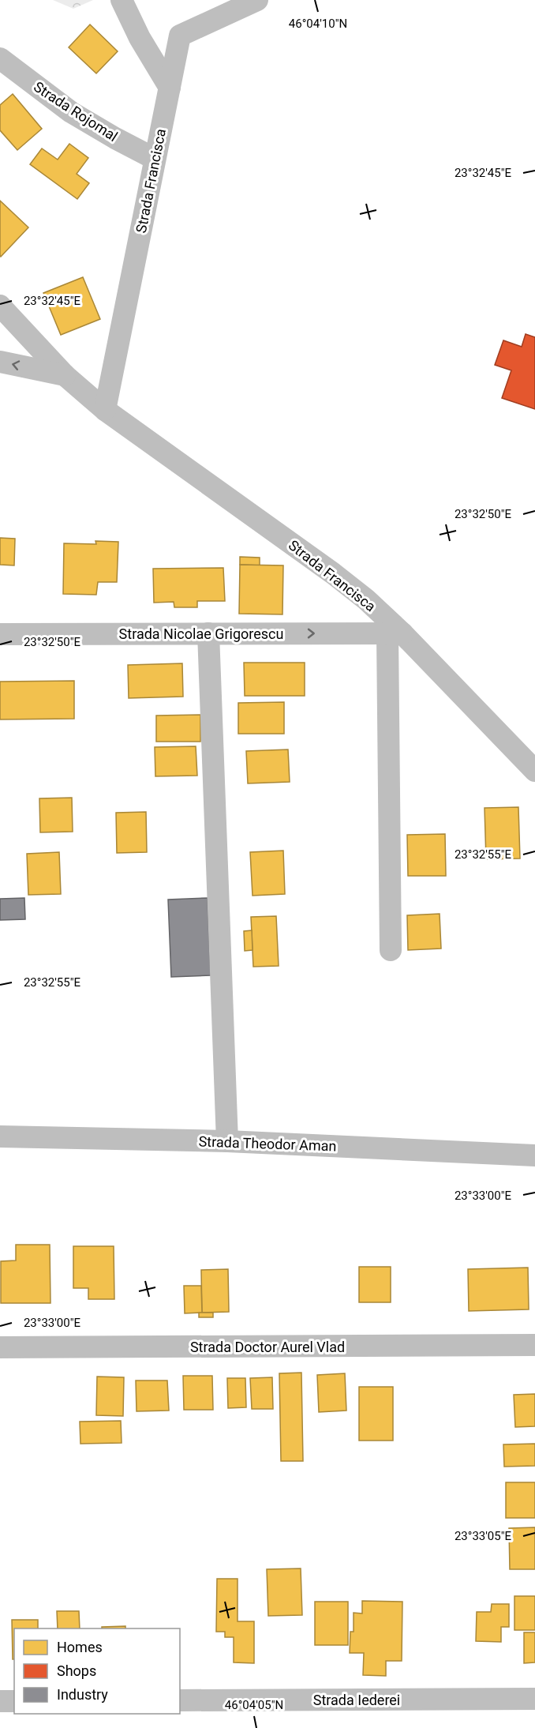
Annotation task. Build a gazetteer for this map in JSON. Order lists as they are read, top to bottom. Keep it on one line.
{"streets":{"street":["Strada Rojomal","Strada Francisca","Strada Nicolae Grigorescu","Strada Theodor Aman","Strada Doctor Aurel Vlad","Strada Iederei"]},"crossings":[["Strada Rojomal","Strada Francisca"],["Strada Francisca","Strada Nicolae Grigorescu"]],"one_way":["Strada Nicolae Grigorescu"],"legend":["Homes","Shops","Industry"],"coordinates":["46°04'10\"N","23°32'45\"E","23°32'50\"E","23°32'55\"E","23°33'00\"E","23°33'05\"E","46°04'05\"N"]}
